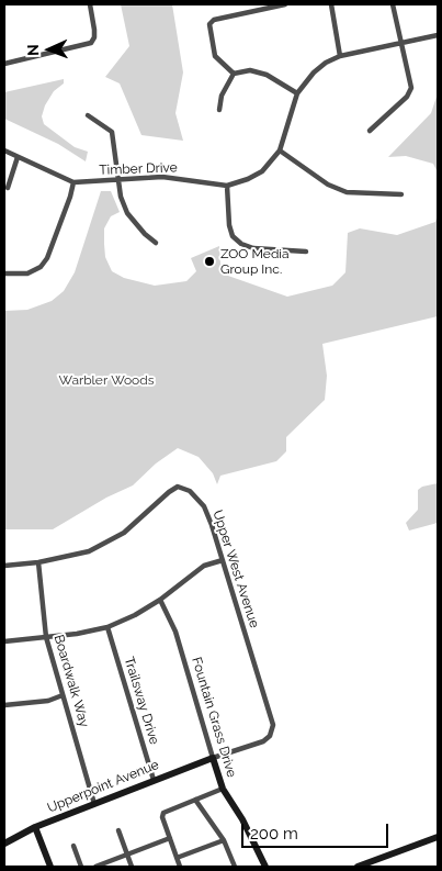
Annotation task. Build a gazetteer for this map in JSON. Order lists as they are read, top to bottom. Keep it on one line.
{"streets":{"street":["Timber Drive","Upper West Avenue","Boardwalk Way","Trailsway Drive","Fountain Grass Drive","Upperpoint Avenue"]},"crossings":[["Upper West Avenue","Boardwalk Way"],["Upper West Avenue","Fountain Grass Drive"],["Upper West Avenue","Upperpoint Avenue"],["Boardwalk Way","Upperpoint Avenue"],["Trailsway Drive","Upperpoint Avenue"],["Fountain Grass Drive","Upperpoint Avenue"]],"parks":["Warbler Woods"],"places":["ZOO Media Group Inc."],"scale_bar":"200 m","north":"left"}
